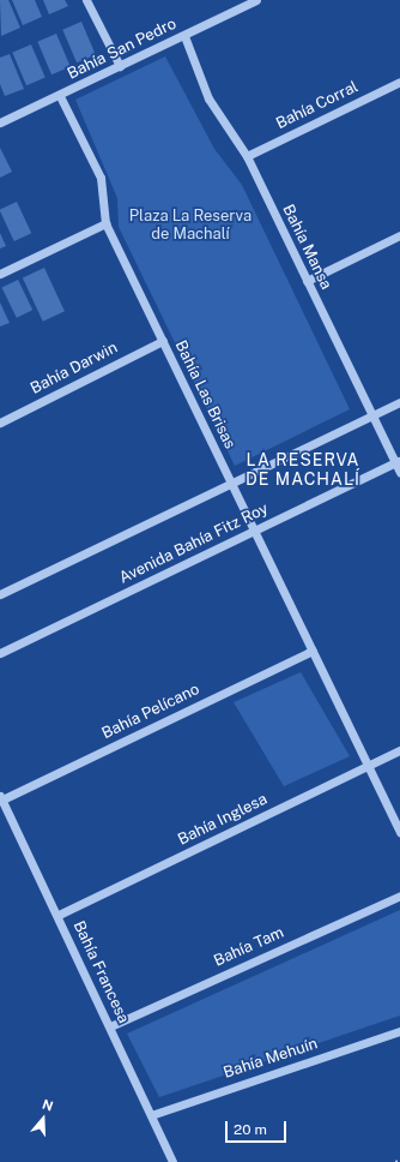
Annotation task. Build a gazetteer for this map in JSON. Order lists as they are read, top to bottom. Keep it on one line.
{"streets":{"street":["Bahía San Pedro","Bahía Corral","Bahía Mansa","Bahía Darwin","Bahía Las Brisas","Avenida Bahía Fitz Roy","Bahía Pelícano","Bahía Inglesa","Bahía Tam","Bahía Francesa","Bahía Mehuín"]},"crossings":[["Bahía San Pedro","Bahía Mansa"],["Bahía San Pedro","Bahía Las Brisas"],["Bahía Corral","Bahía Mansa"],["Bahía Mansa","Avenida Bahía Fitz Roy"],["Bahía Darwin","Bahía Las Brisas"],["Bahía Las Brisas","Avenida Bahía Fitz Roy"],["Bahía Las Brisas","Bahía Pelícano"],["Bahía Las Brisas","Bahía Inglesa"],["Bahía Pelícano","Bahía Francesa"],["Bahía Inglesa","Bahía Francesa"],["Bahía Tam","Bahía Francesa"],["Bahía Francesa","Bahía Mehuín"]],"districts":["LA RESERVA DE MACHALÍ"],"parks":["Plaza La Reserva de Machalí"],"scale_bar":"20 m","north":"top"}
